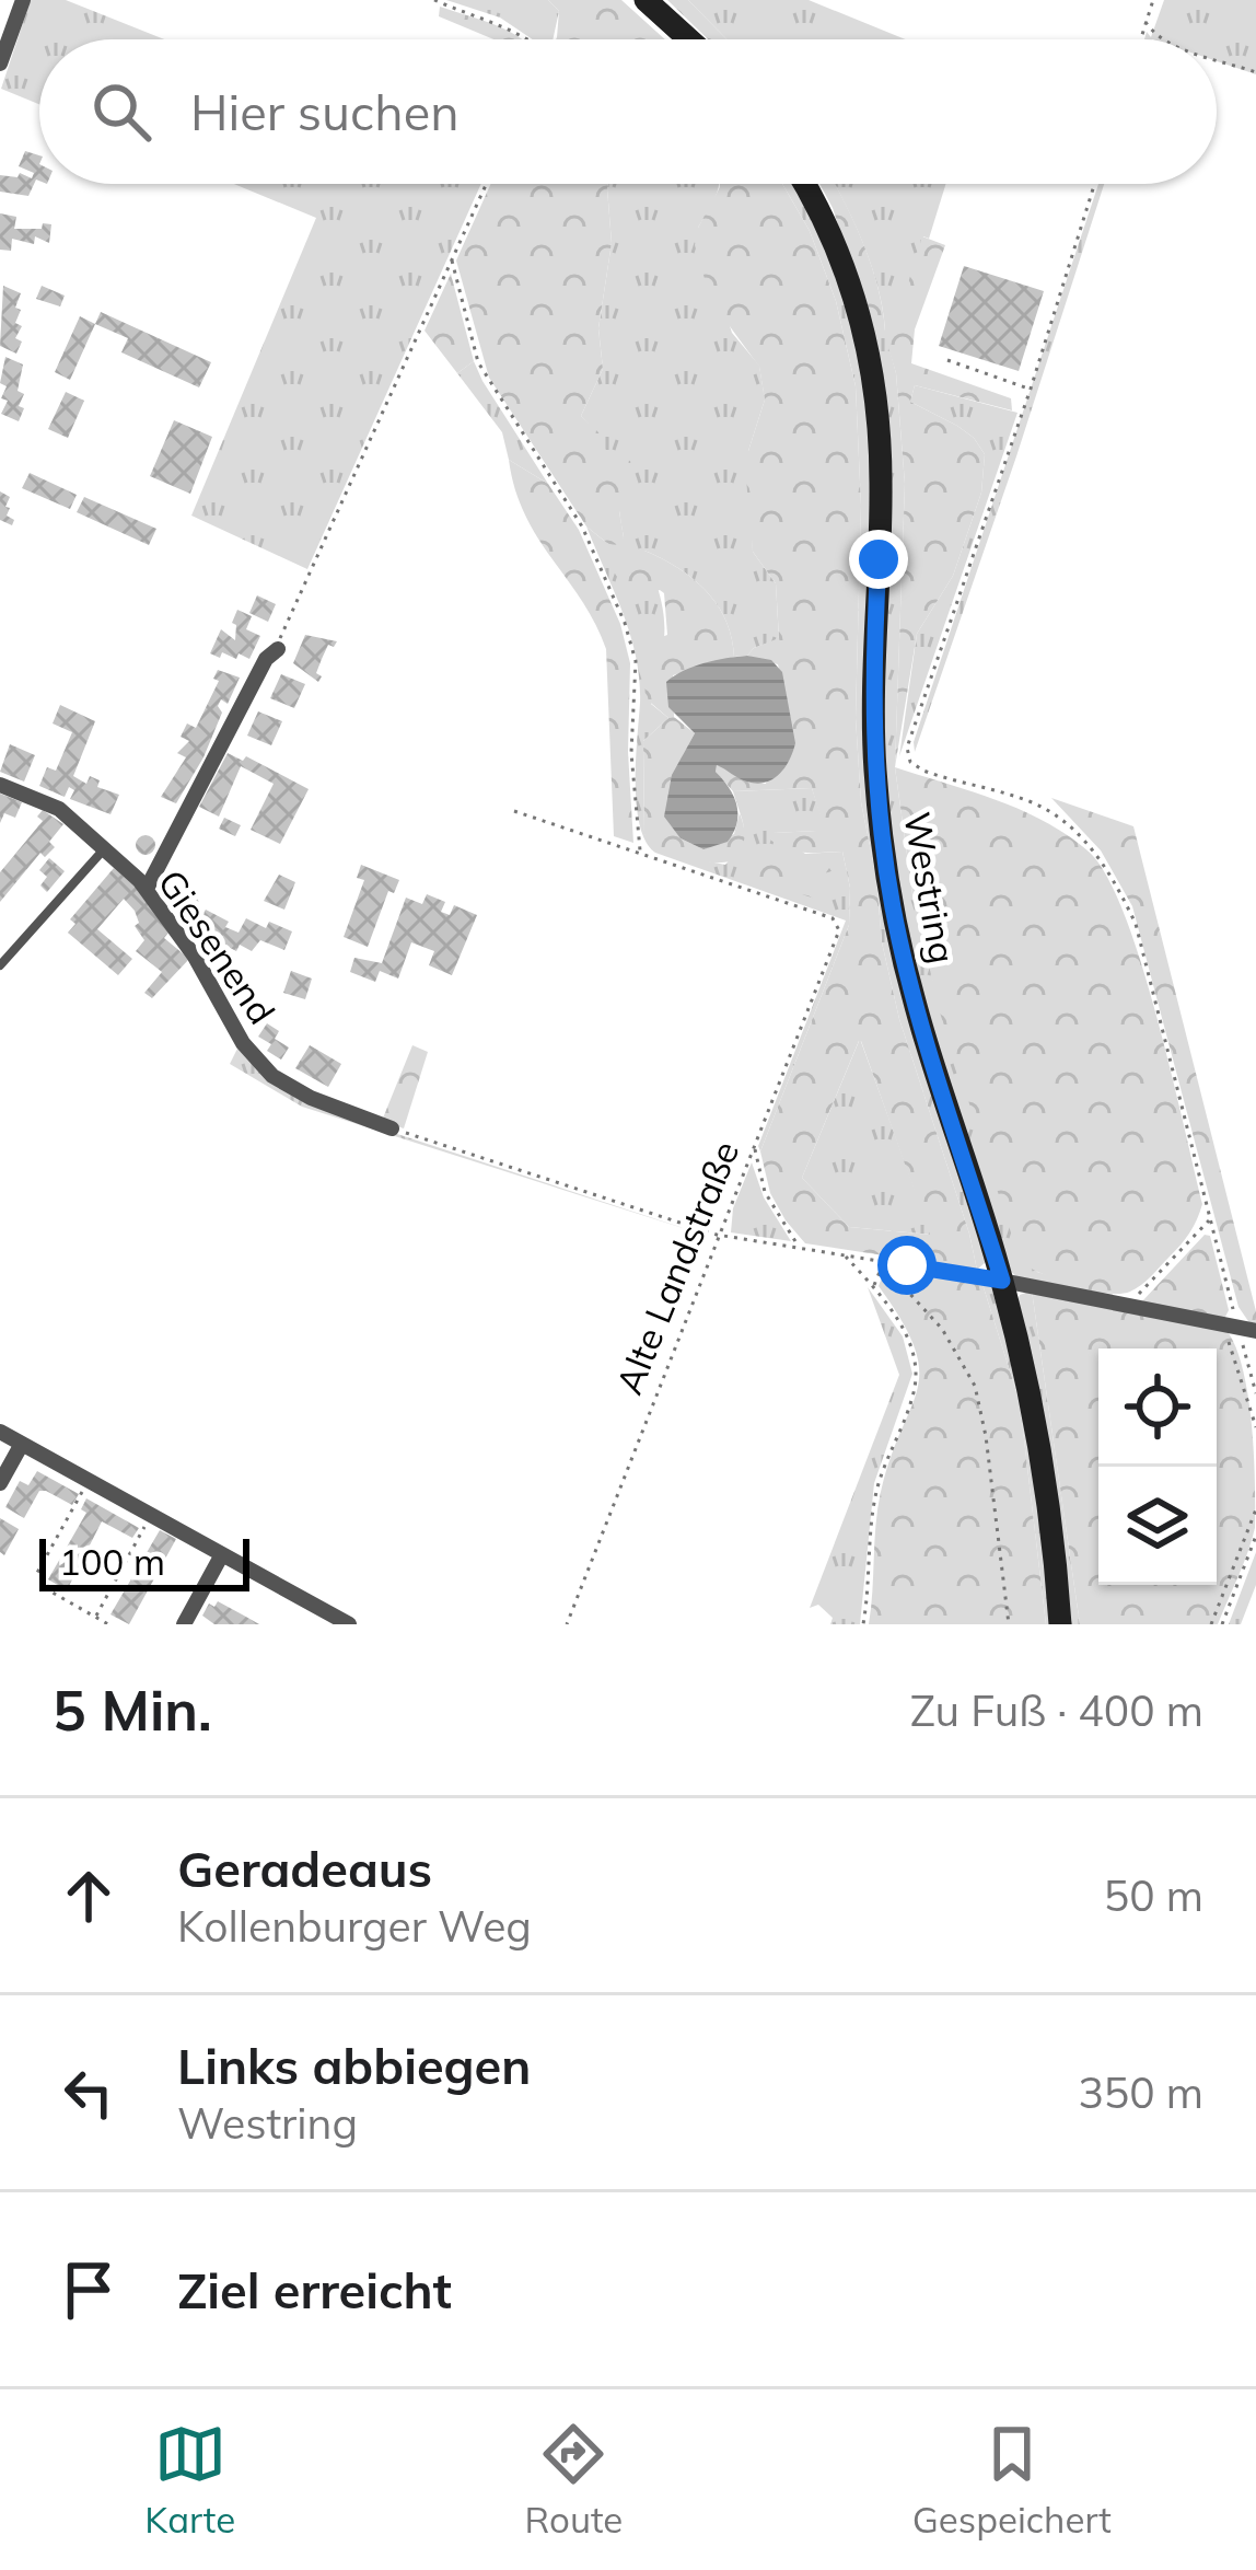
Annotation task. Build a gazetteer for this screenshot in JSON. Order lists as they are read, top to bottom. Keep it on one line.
{"streets":{"main road":["Westring"],"street":["Giesenend"],"path":["Alte Landstraße"]},"scale_bar":"100 m","page":{"search":"Hier suchen","scale":"100 m","heading":["5 Min.","Zu Fuß · 400 m"],"list":[["Geradeaus","Kollenburger Weg","50 m"],["Links abbiegen","Westring","350 m"],"Ziel erreicht"],"nav":["Karte","Route","Gespeichert"]}}
